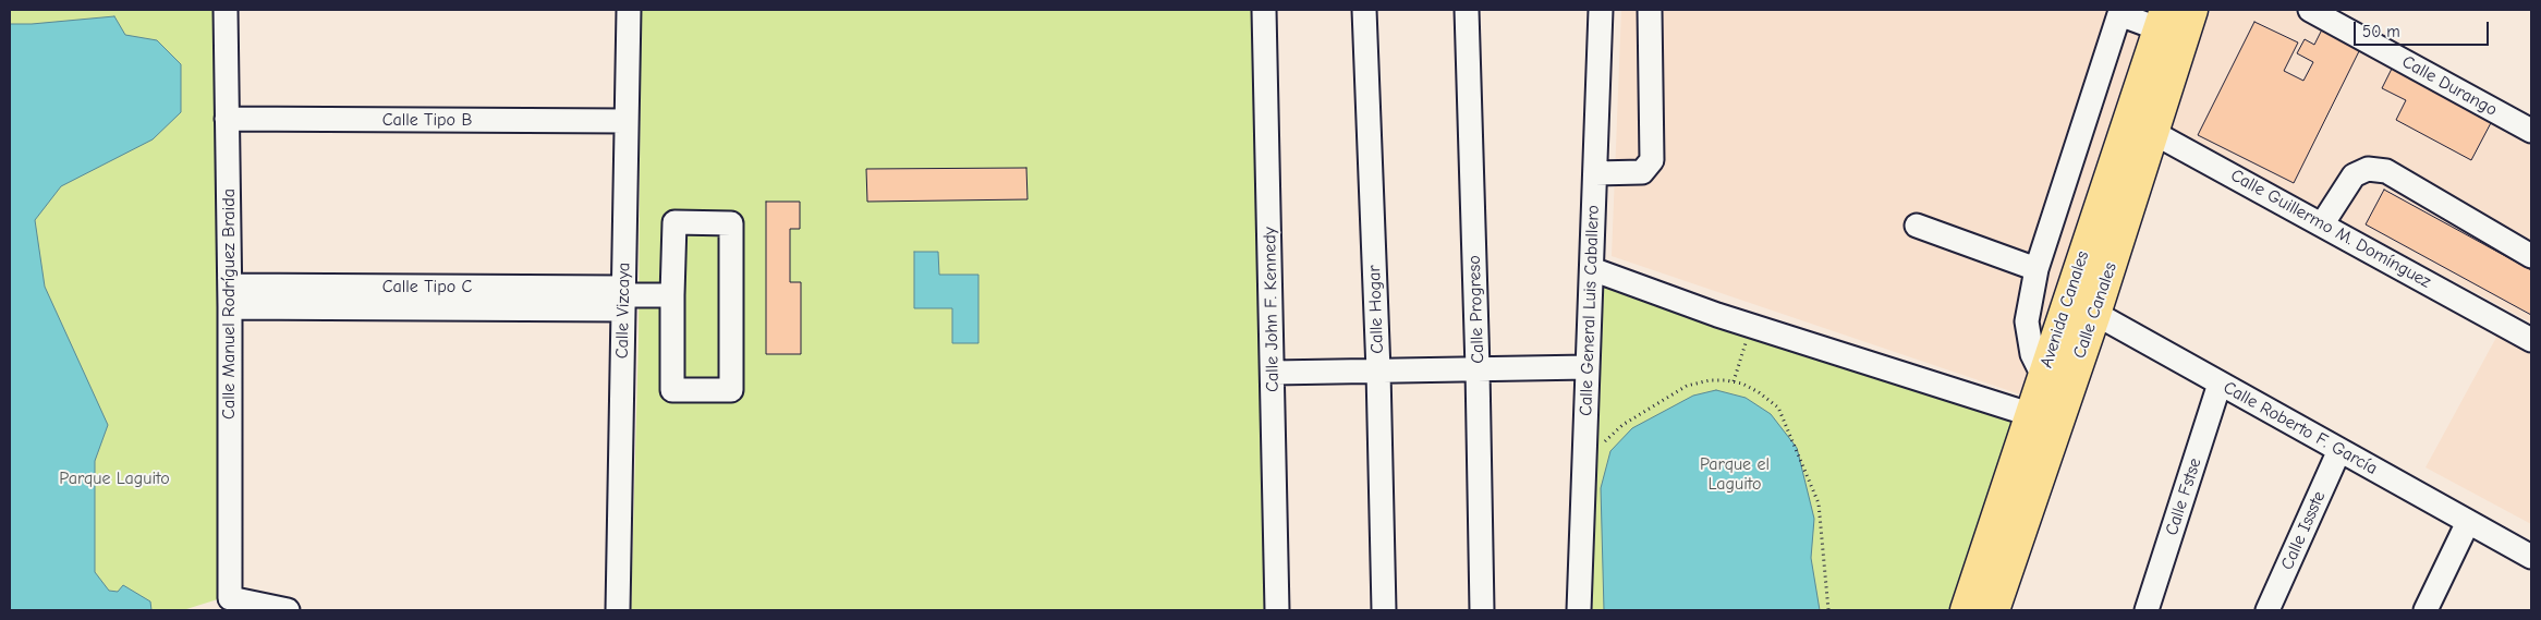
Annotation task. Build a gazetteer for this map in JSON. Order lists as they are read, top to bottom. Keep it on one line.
{"streets":{"main road":["Avenida Canales","Calle Canales"],"street":["Calle Durango","Calle Tipo B","Calle Guillermo M. Domínguez","Calle Tipo C","Calle Manuel Rodríguez Braida","Calle John F. Kennedy","Calle Hogar","Calle Progreso","Calle Vizcaya","Calle General Luis Caballero","Calle Roberto F. García","Calle Fstse","Calle Issste"]},"crossings":[["Calle Tipo B","Calle Manuel Rodríguez Braida"],["Calle Tipo B","Calle Vizcaya"],["Calle Guillermo M. Domínguez","Avenida Canales"],["Calle Guillermo M. Domínguez","Calle Canales"],["Calle Tipo C","Calle Manuel Rodríguez Braida"],["Calle Tipo C","Calle Vizcaya"],["Avenida Canales","Calle Canales"],["Avenida Canales","Calle Roberto F. García"],["Calle Canales","Calle Roberto F. García"],["Calle Roberto F. García","Calle Fstse"],["Calle Roberto F. García","Calle Issste"]],"parks":["Parque el Laguito","Parque Laguito"],"scale_bar":"50 m"}
